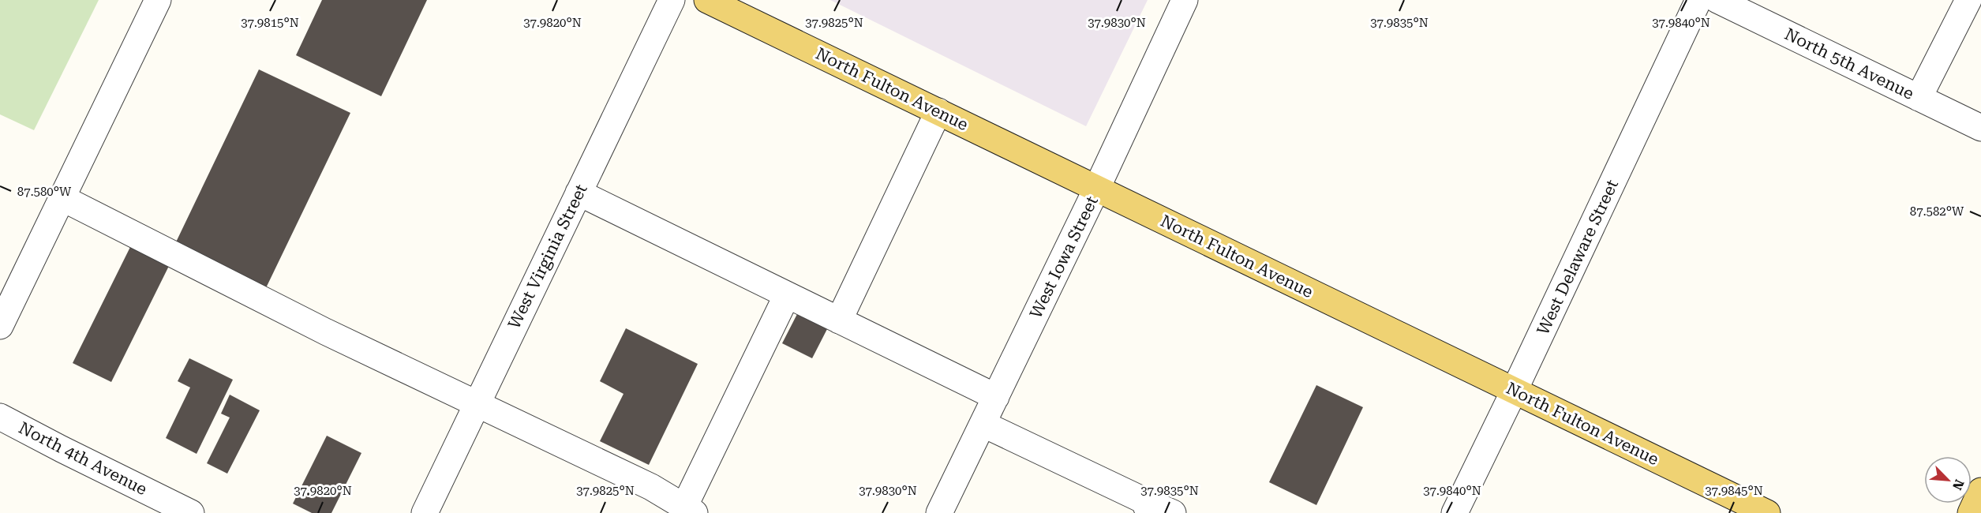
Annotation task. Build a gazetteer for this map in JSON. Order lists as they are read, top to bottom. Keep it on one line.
{"streets":{"main road":["North Fulton Avenue"],"street":["North 5th Avenue","West Virginia Street","West Iowa Street","West Delaware Street","North 4th Avenue"]},"crossings":[["North Fulton Avenue","West Iowa Street"],["North Fulton Avenue","West Delaware Street"]],"north":"bottom right","coordinates":["37.9815°N","37.9830°N","37.9835°N","37.9840°N","37.9820°N","37.9825°N","87.580°W","87.582°W","37.9845°N"]}
